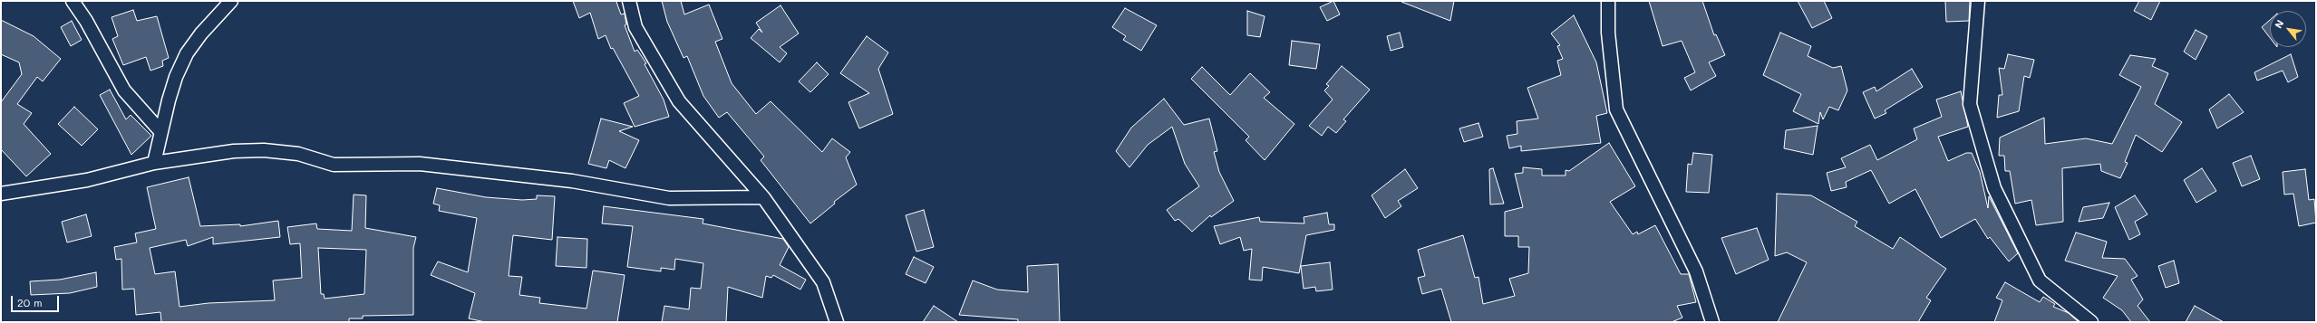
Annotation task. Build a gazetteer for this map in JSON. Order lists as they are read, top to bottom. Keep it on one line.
{"scale_bar":"20 m","north":"top left"}
